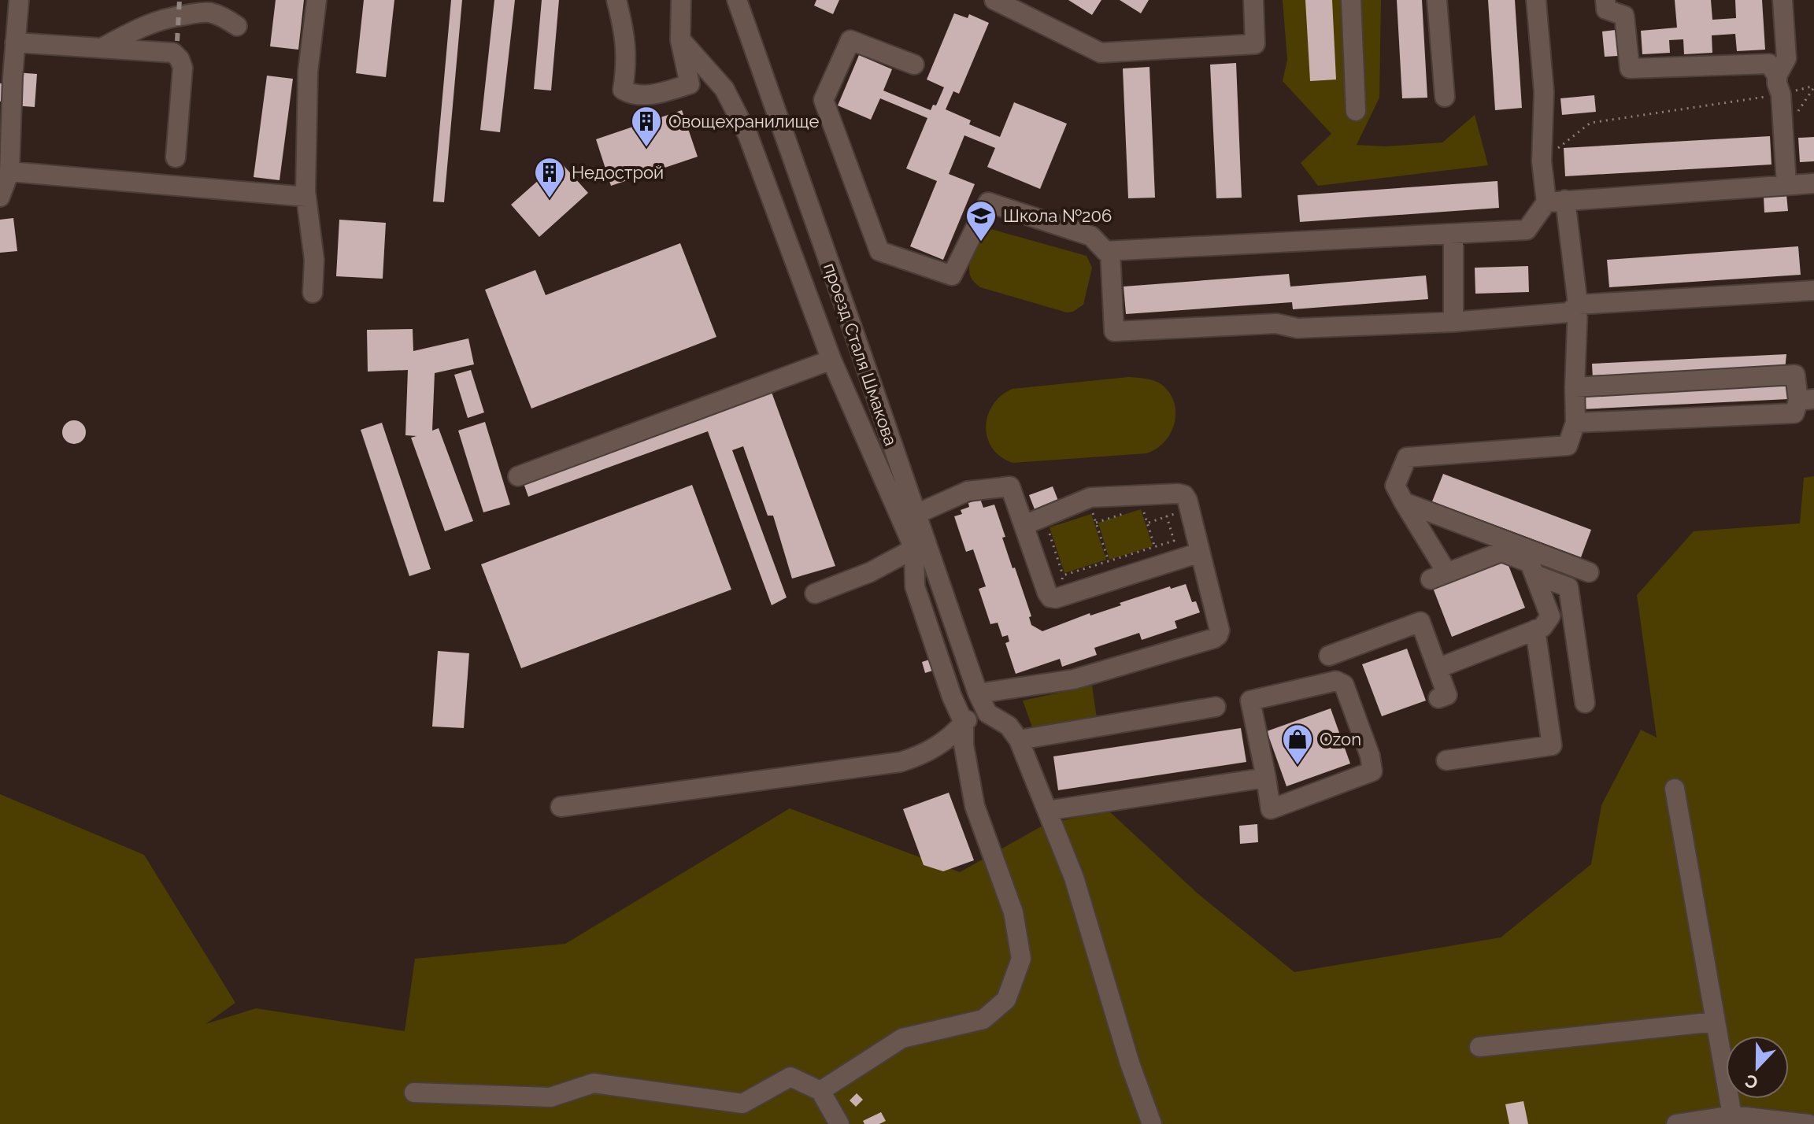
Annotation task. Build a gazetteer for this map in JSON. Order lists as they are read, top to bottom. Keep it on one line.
{"streets":{"street":["проезд Сталя Шмакова"]},"places":{"building":["Овощехранилище","Недострой"],"school or university":["Школа №206"],"shop":["Ozon"]},"north":"bottom"}
